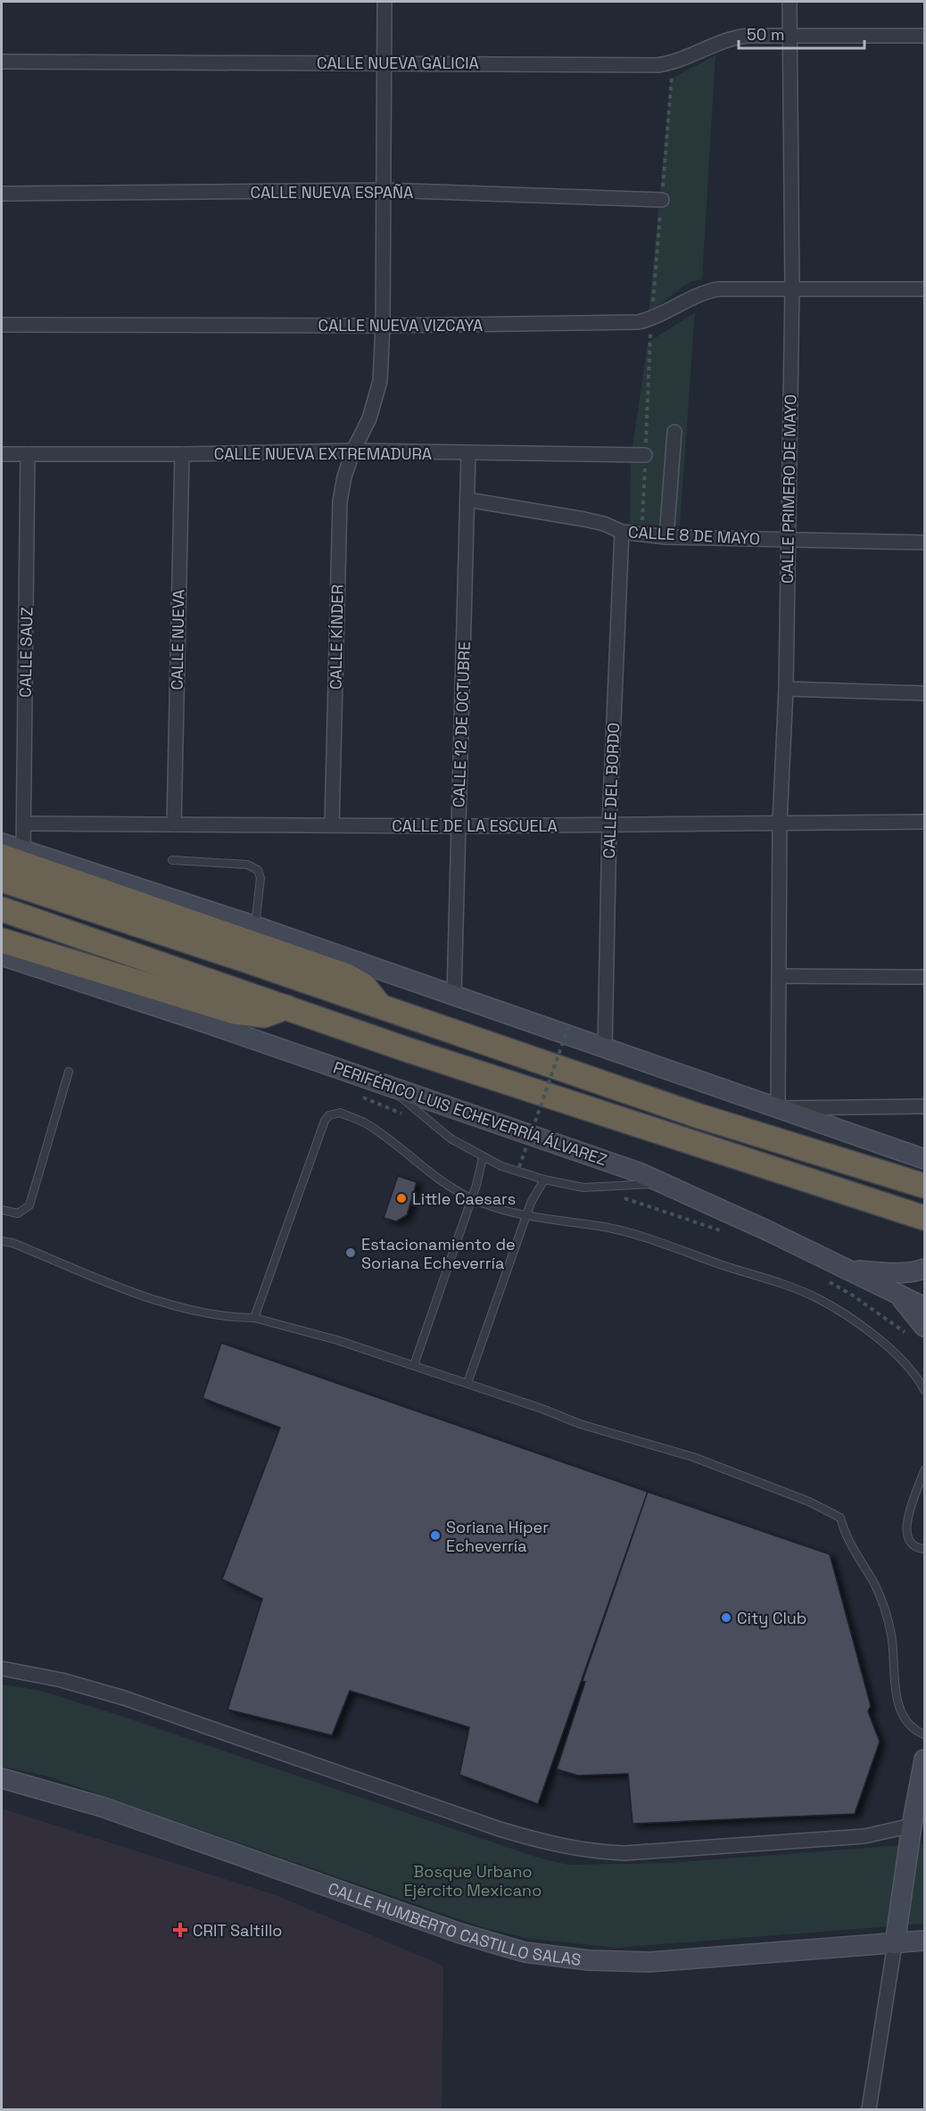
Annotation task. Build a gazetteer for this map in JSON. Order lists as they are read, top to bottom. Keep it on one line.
{"streets":{"street":["CALLE NUEVA GALICIA","CALLE NUEVA ESPAÑA","CALLE NUEVA VIZCAYA","CALLE NUEVA EXTREMADURA","CALLE PRIMERO DE MAYO","CALLE 8 DE MAYO","CALLE KÍNDER","CALLE NUEVA","CALLE SAUZ","CALLE 12 DE OCTUBRE","CALLE DEL BORDO","CALLE DE LA ESCUELA","PERIFÉRICO LUIS ECHEVERRÍA ÁLVAREZ","CALLE HUMBERTO CASTILLO SALAS"]},"crossings":[["CALLE NUEVA GALICIA","CALLE PRIMERO DE MAYO"],["CALLE NUEVA GALICIA","CALLE KÍNDER"],["CALLE NUEVA ESPAÑA","CALLE KÍNDER"],["CALLE NUEVA VIZCAYA","CALLE PRIMERO DE MAYO"],["CALLE NUEVA VIZCAYA","CALLE KÍNDER"],["CALLE NUEVA EXTREMADURA","CALLE KÍNDER"],["CALLE NUEVA EXTREMADURA","CALLE NUEVA"],["CALLE NUEVA EXTREMADURA","CALLE SAUZ"],["CALLE NUEVA EXTREMADURA","CALLE 12 DE OCTUBRE"],["CALLE PRIMERO DE MAYO","CALLE 8 DE MAYO"],["CALLE PRIMERO DE MAYO","CALLE DE LA ESCUELA"],["CALLE 8 DE MAYO","CALLE 12 DE OCTUBRE"],["CALLE 8 DE MAYO","CALLE DEL BORDO"],["CALLE KÍNDER","CALLE DE LA ESCUELA"],["CALLE NUEVA","CALLE DE LA ESCUELA"],["CALLE SAUZ","CALLE DE LA ESCUELA"],["CALLE 12 DE OCTUBRE","CALLE DE LA ESCUELA"],["CALLE DEL BORDO","CALLE DE LA ESCUELA"]],"parks":["Bosque Urbano Ejército Mexicano"],"places":{"other":["Little Caesars","Estacionamiento de Soriana Echeverría","Soriana Híper Echeverría","City Club"],"health":["CRIT Saltillo"]},"scale_bar":"50 m"}
